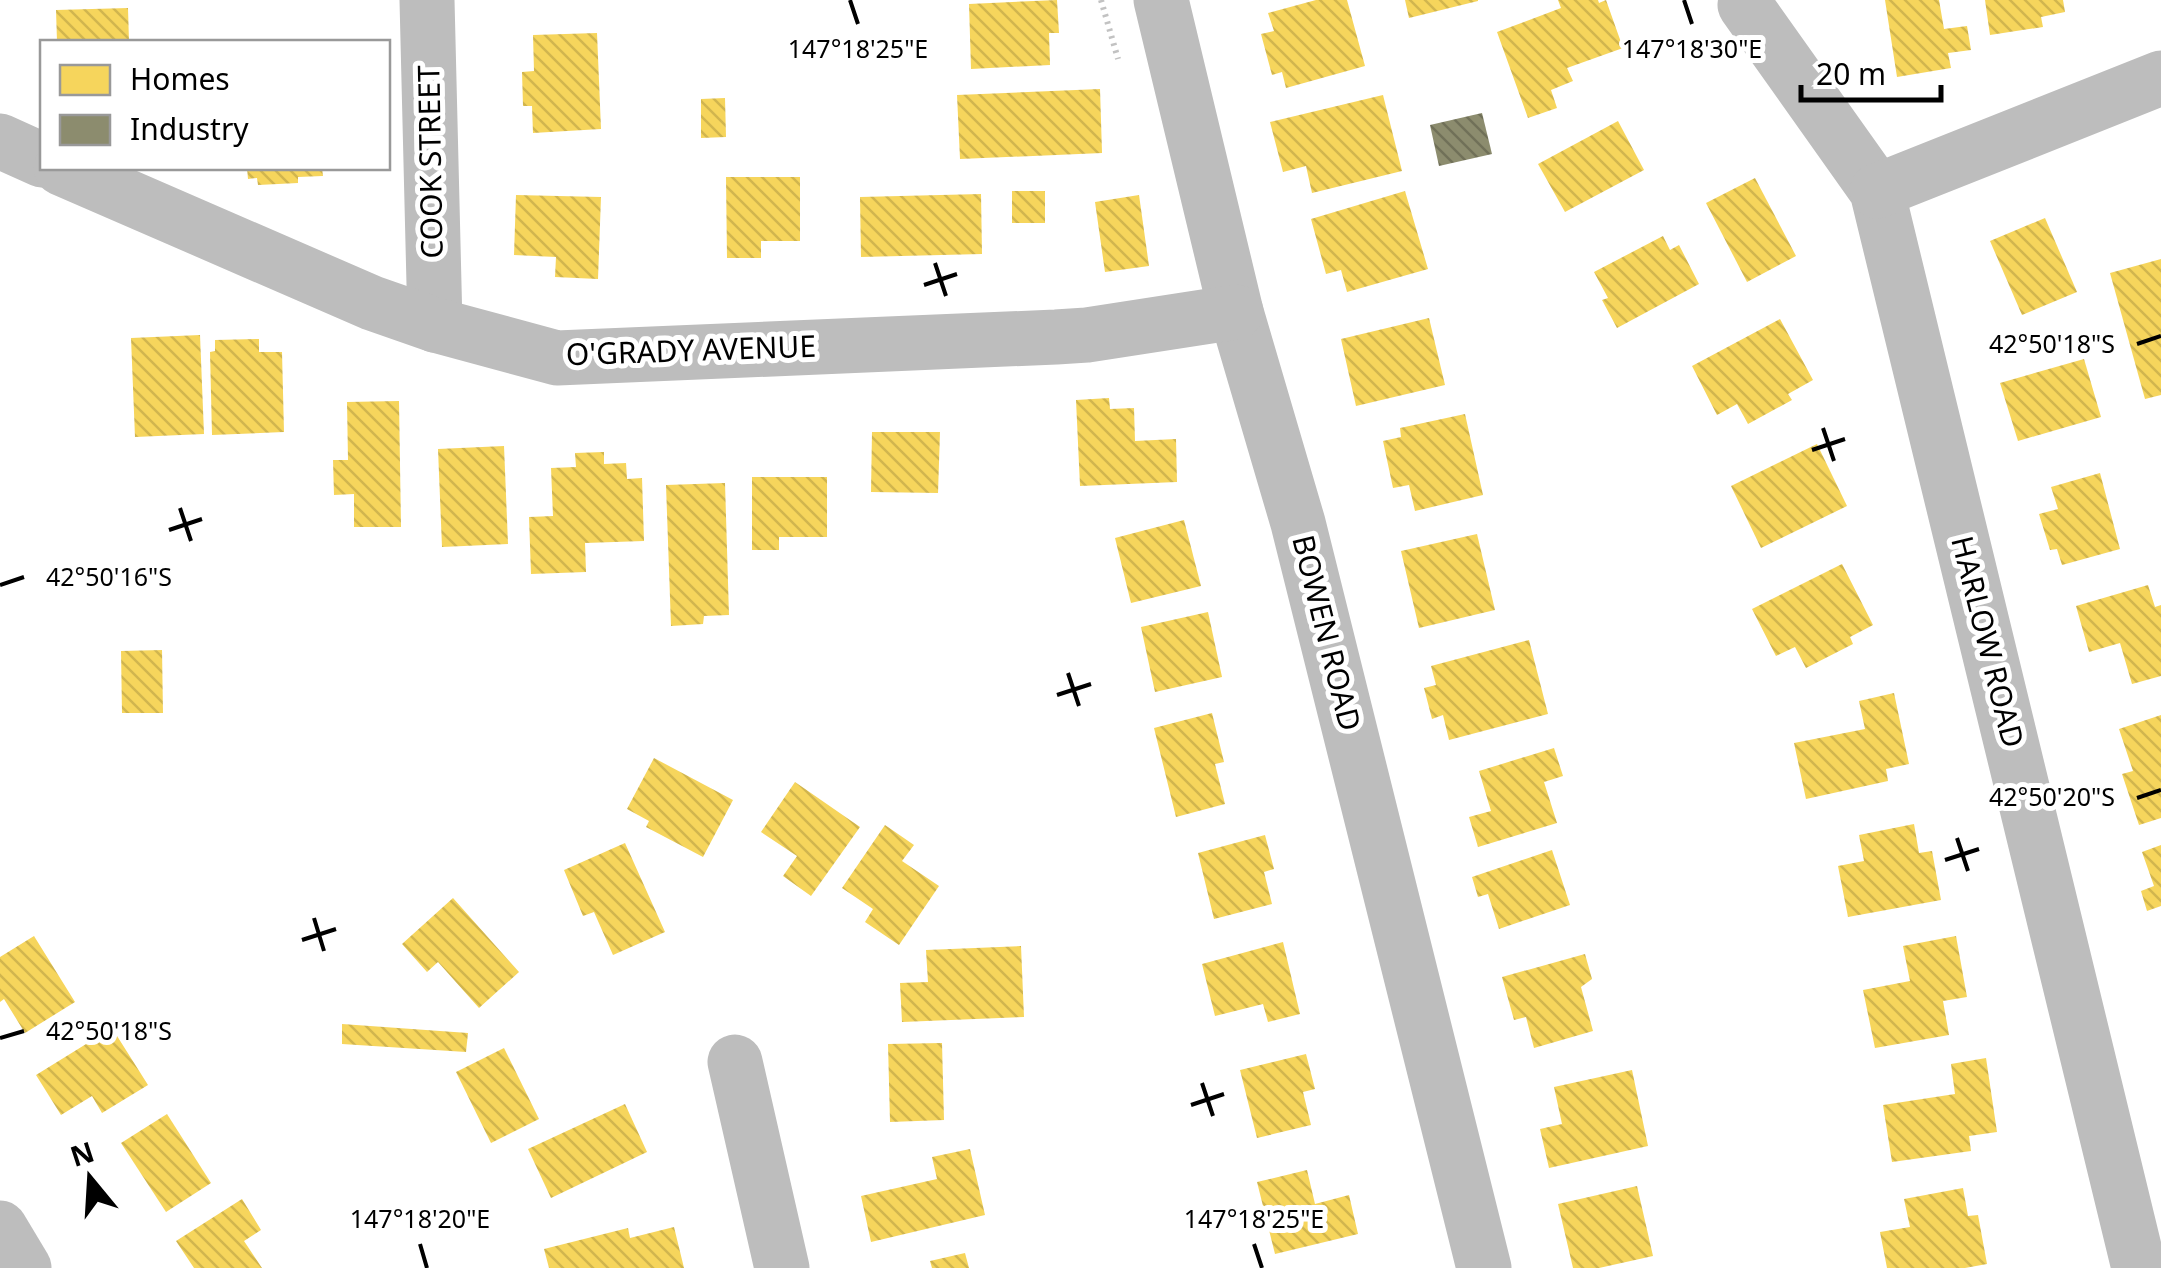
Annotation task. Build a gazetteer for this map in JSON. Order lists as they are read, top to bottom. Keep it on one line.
{"streets":{"street":["COOK STREET","O'GRADY AVENUE","BOWEN ROAD","HARLOW ROAD"]},"crossings":[["COOK STREET","O'GRADY AVENUE"],["O'GRADY AVENUE","BOWEN ROAD"]],"legend":["Homes","Industry"],"scale_bar":"20 m","north":"top","coordinates":["147°18'25\"E","147°18'30\"E","42°50'18\"S","42°50'16\"S","42°50'20\"S","147°18'20\"E"]}
